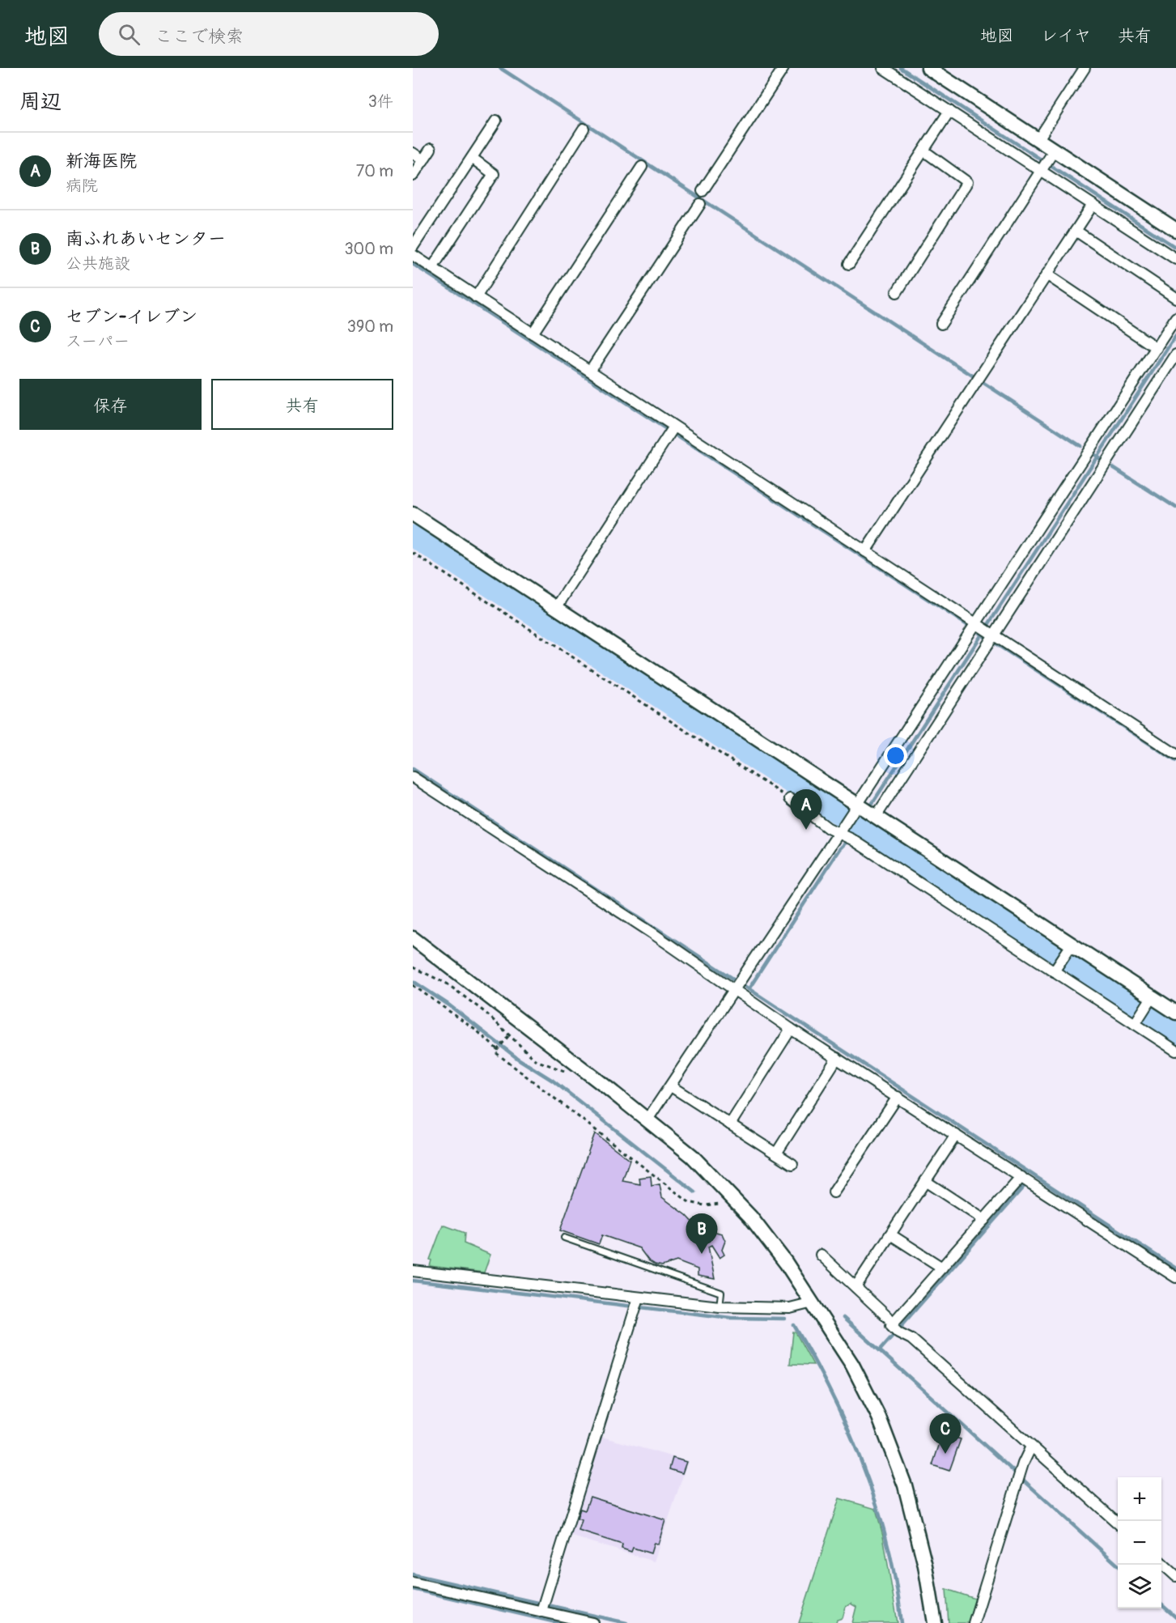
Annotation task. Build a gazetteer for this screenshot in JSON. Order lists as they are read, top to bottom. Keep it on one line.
{"page":{"header":"地図","search":"ここで検索","nav":["地図","レイヤ","共有"],"heading":["周辺","3件"],"list":[{"mark":"A","name":"新海医院","note":"病院","value":"70 m"},{"mark":"B","name":"南ふれあいセンター","note":"公共施設","value":"300 m"},{"mark":"C","name":"セブン-イレブン","note":"スーパー","value":"390 m"}],"buttons":["保存","共有"],"pins":["A","B","C"],"map_buttons":["+","−"]}}
